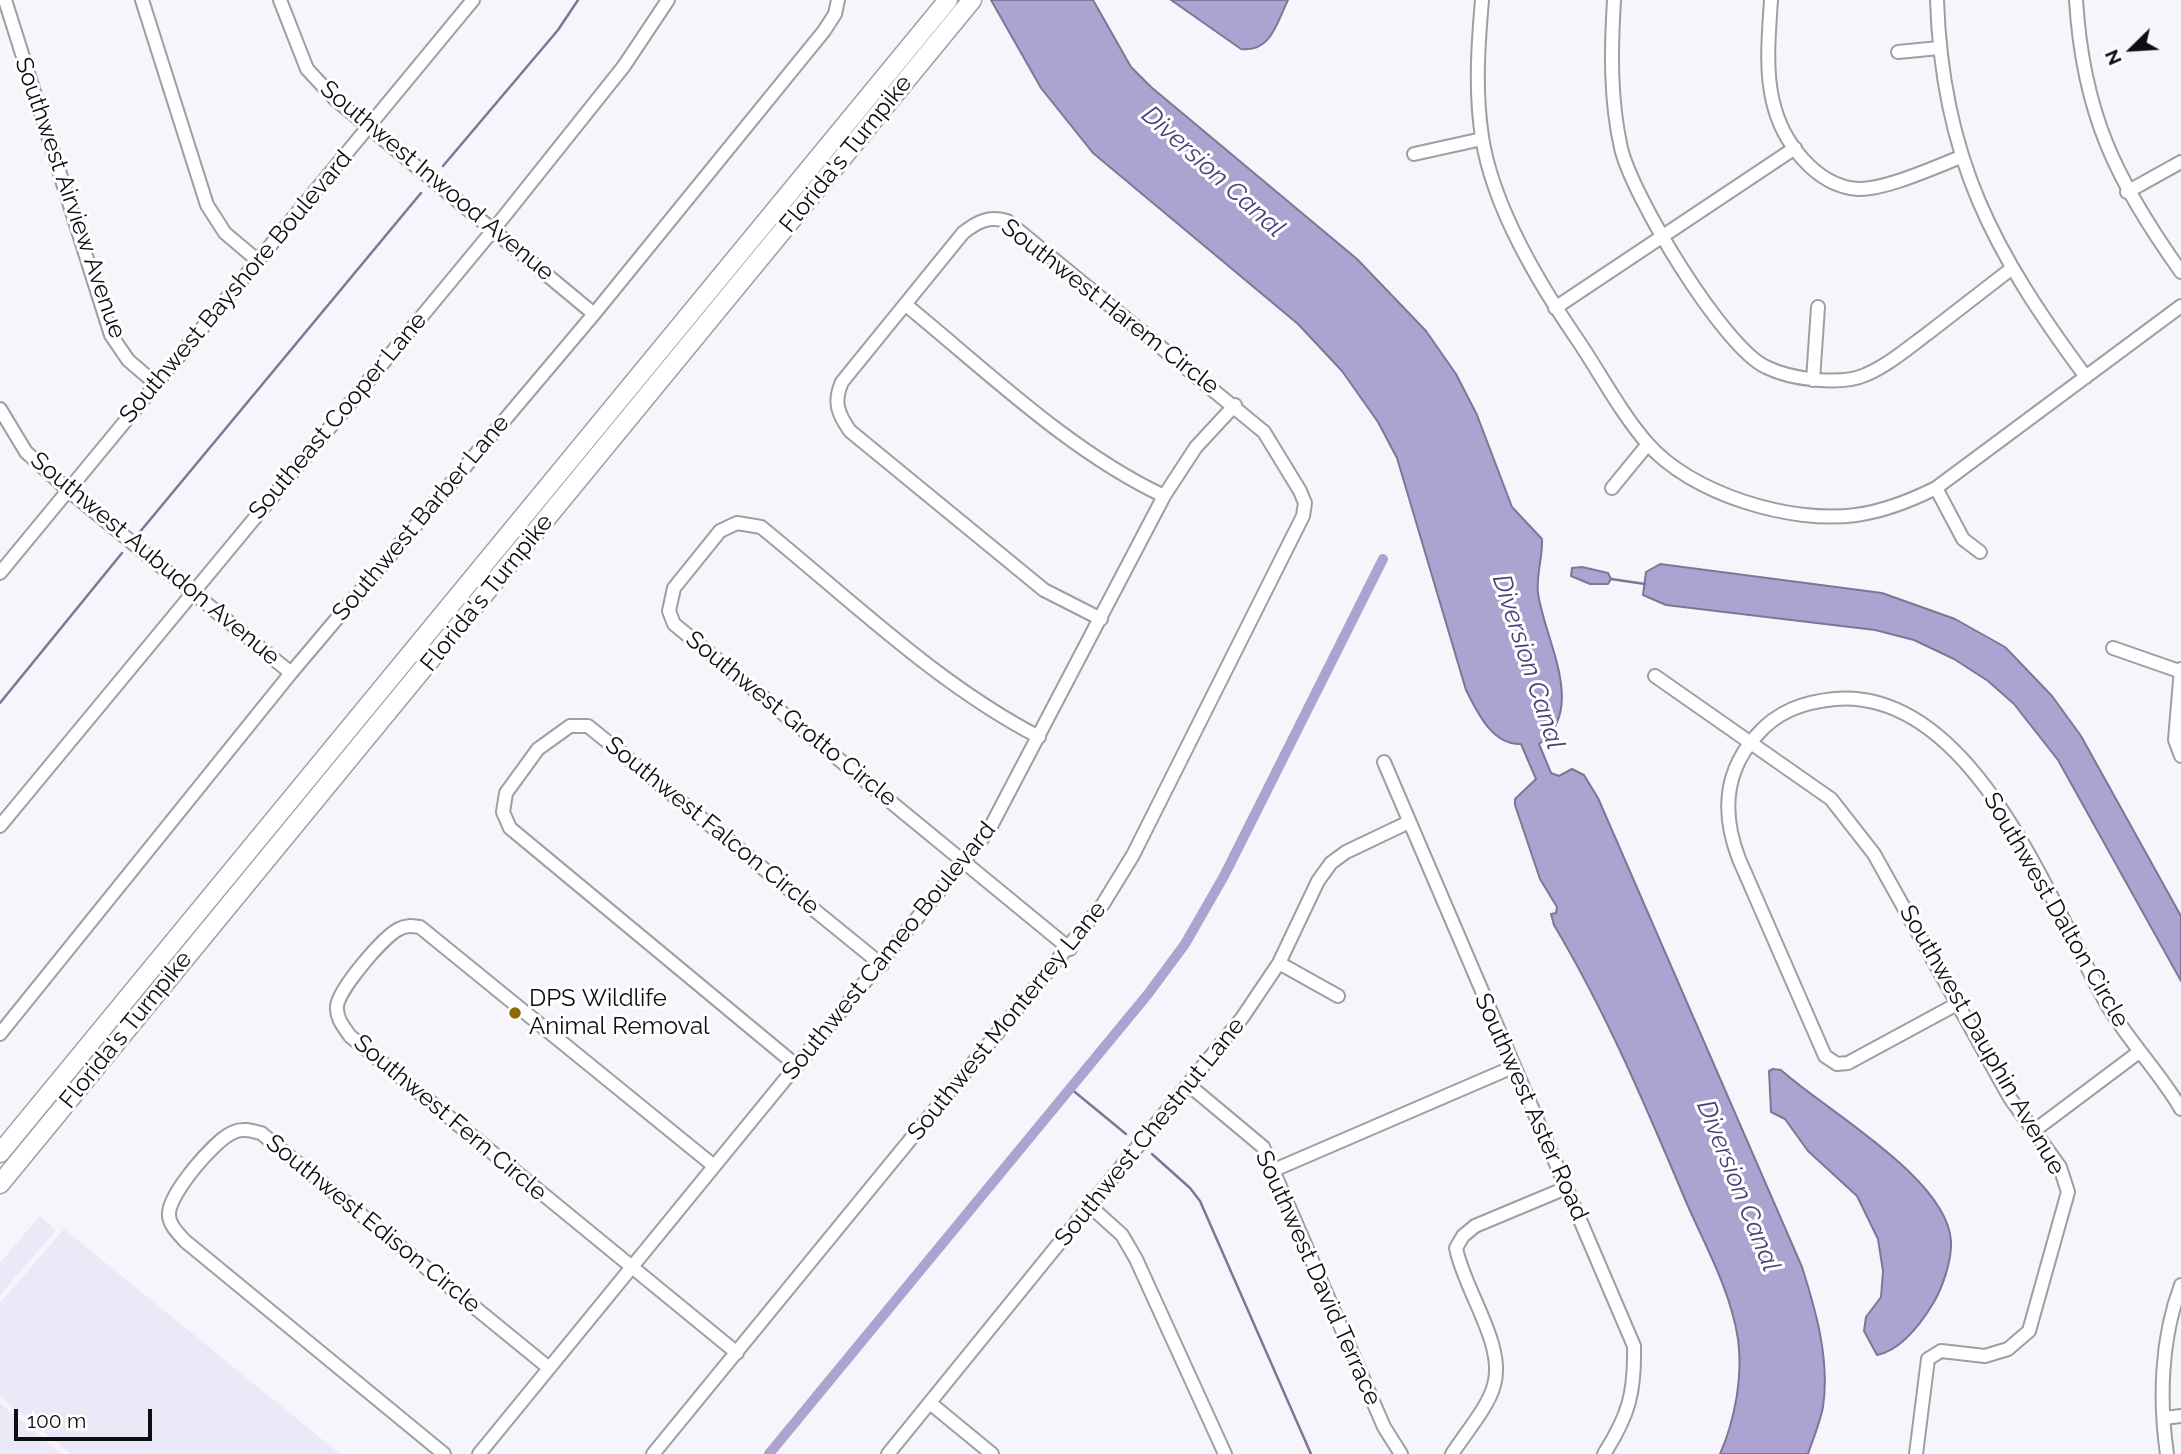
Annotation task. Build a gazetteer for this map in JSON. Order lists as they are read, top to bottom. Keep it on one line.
{"streets":{"highway":["Florida's Turnpike"],"street":["Southwest Inwood Avenue","Southwest Airview Avenue","Southwest Bayshore Boulevard","Southwest Harem Circle","Southeast Cooper Lane","Southwest Barber Lane","Southwest Aubudon Avenue","Southwest Grotto Circle","Southwest Falcon Circle","Southwest Dalton Circle","Southwest Cameo Boulevard","Southwest Monterrey Lane","Southwest Dauphin Avenue","Southwest Aster Road","Southwest Fern Circle","Southwest Chestnut Lane","Southwest Edison Circle","Southwest David Terrace"]},"crossings":[["Southwest Inwood Avenue","Southwest Bayshore Boulevard"],["Southwest Inwood Avenue","Southeast Cooper Lane"],["Southwest Inwood Avenue","Southwest Barber Lane"],["Southwest Airview Avenue","Southwest Bayshore Boulevard"],["Southwest Bayshore Boulevard","Southwest Aubudon Avenue"],["Southwest Harem Circle","Southwest Cameo Boulevard"],["Southwest Harem Circle","Southwest Monterrey Lane"],["Southeast Cooper Lane","Southwest Aubudon Avenue"],["Southwest Barber Lane","Southwest Aubudon Avenue"],["Southwest Grotto Circle","Southwest Cameo Boulevard"],["Southwest Grotto Circle","Southwest Monterrey Lane"],["Southwest Falcon Circle","Southwest Cameo Boulevard"],["Southwest Dalton Circle","Southwest Dauphin Avenue"],["Southwest Cameo Boulevard","Southwest Fern Circle"],["Southwest Cameo Boulevard","Southwest Edison Circle"],["Southwest Monterrey Lane","Southwest Fern Circle"],["Southwest Aster Road","Southwest Chestnut Lane"],["Southwest Chestnut Lane","Southwest David Terrace"]],"water":["Diversion Canal"],"places":["DPS Wildlife Animal Removal"],"scale_bar":"100 m","north":"bottom left"}
